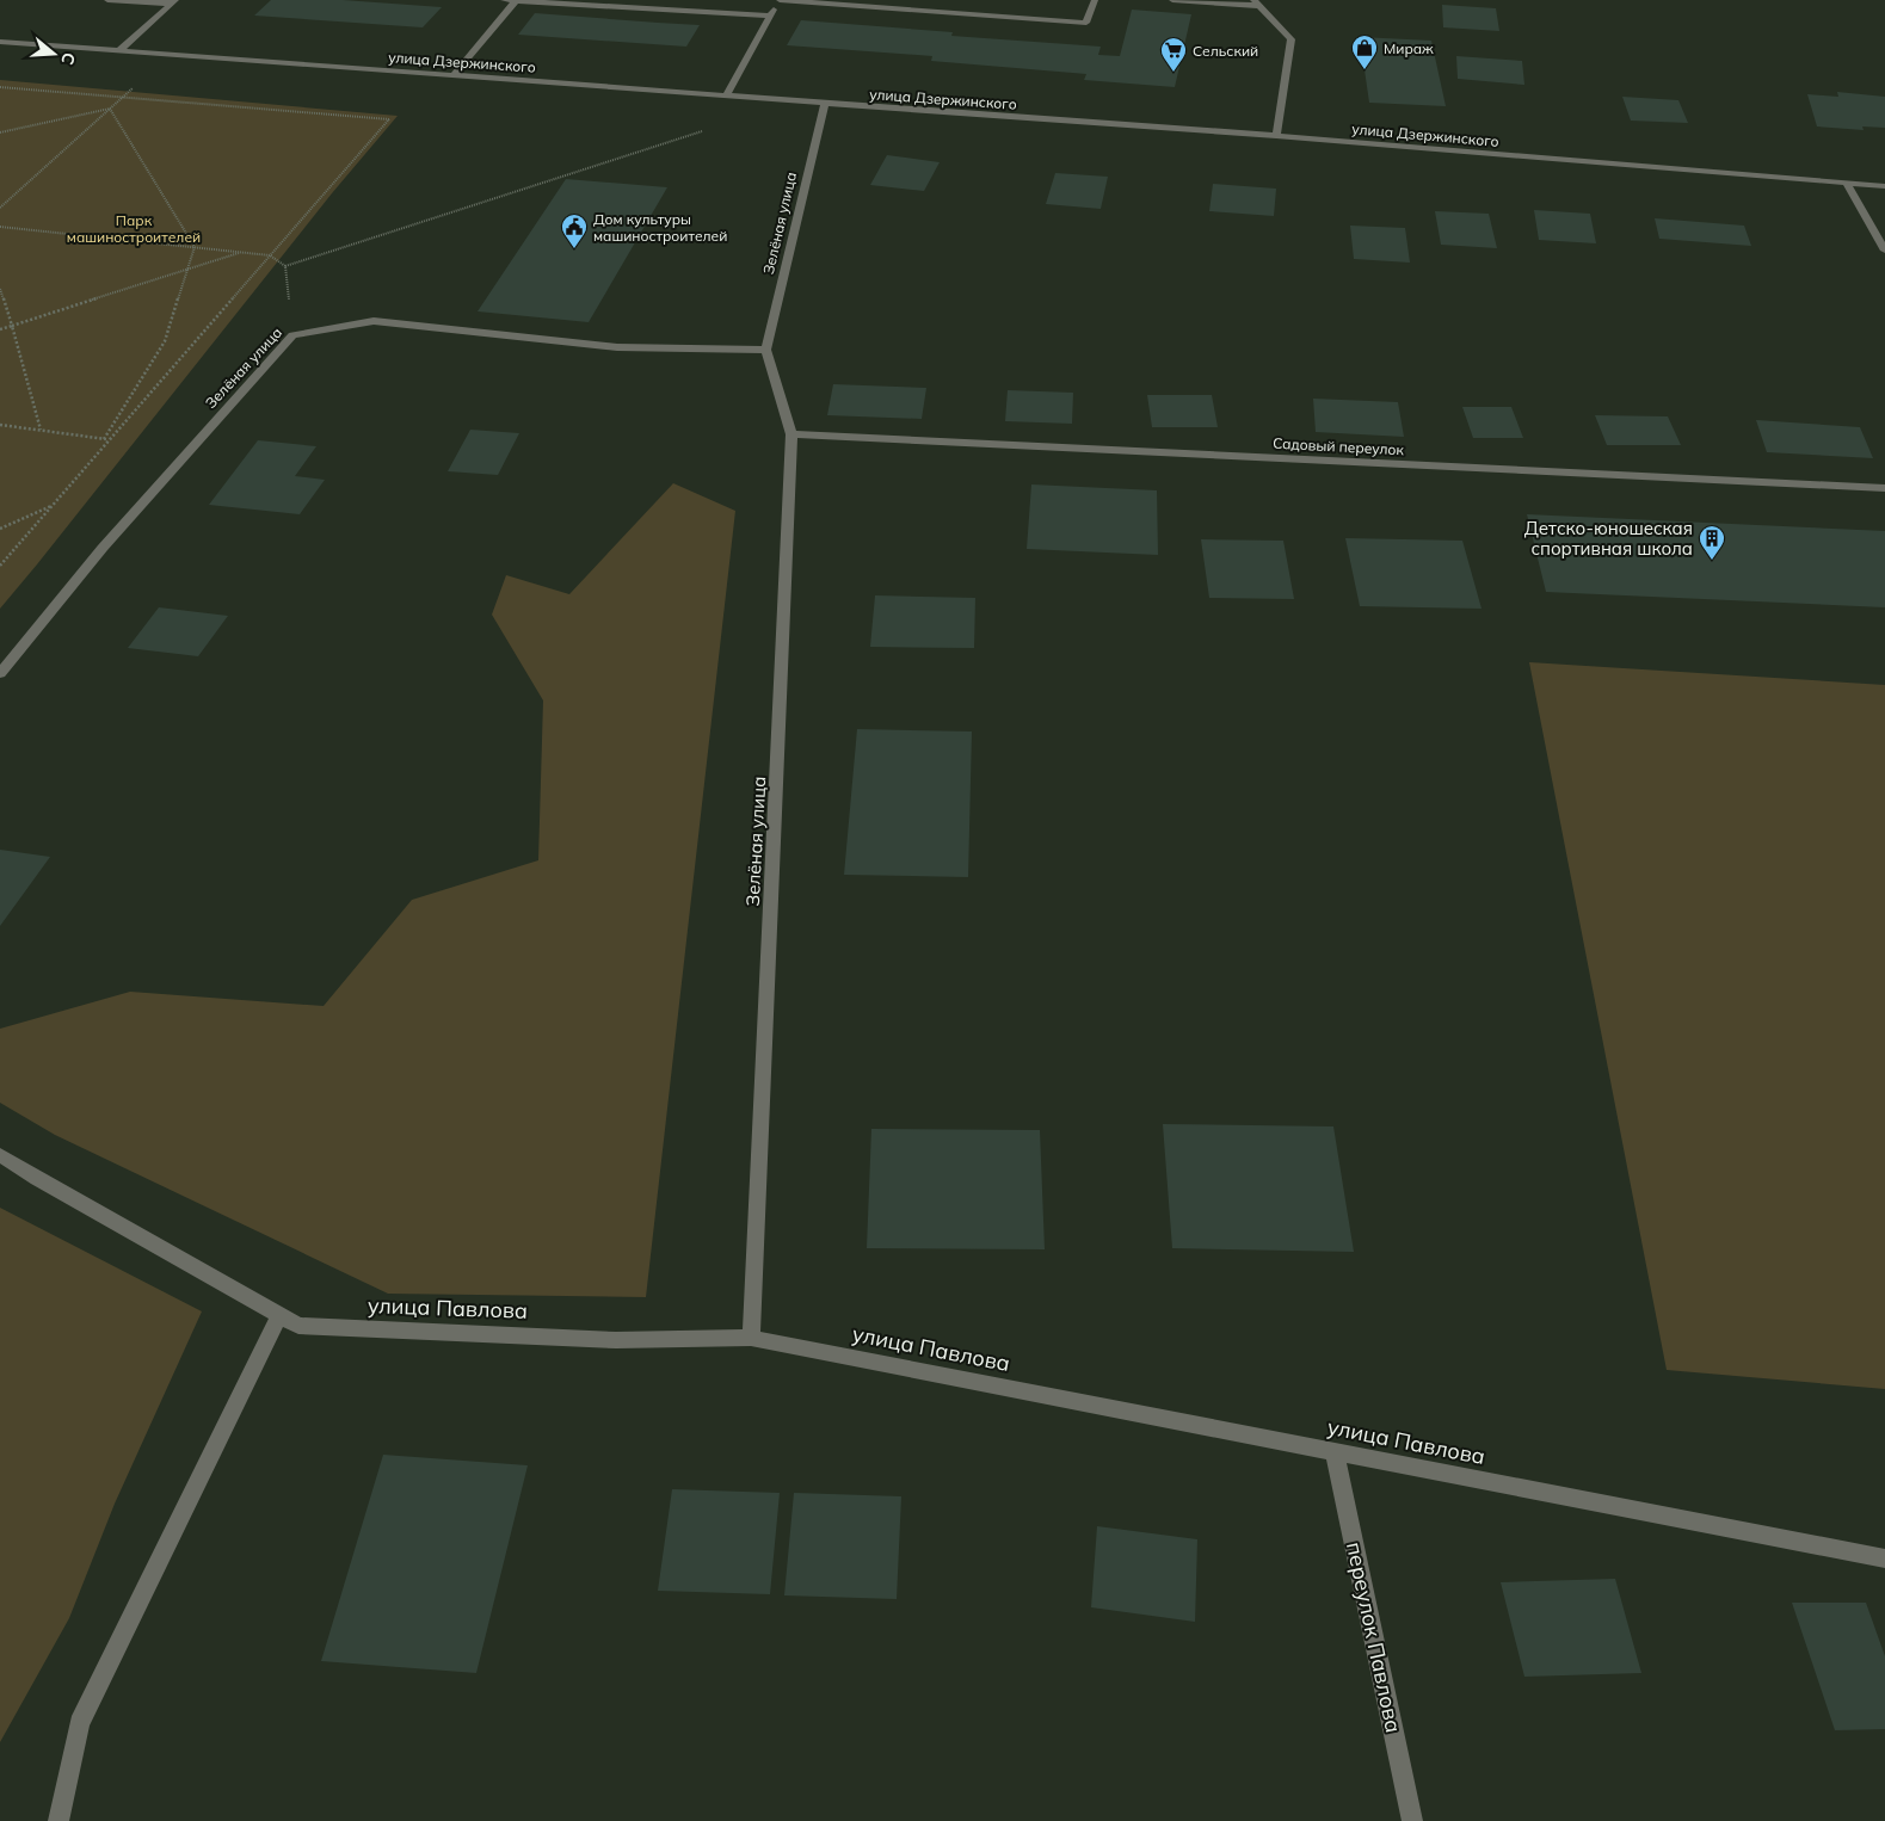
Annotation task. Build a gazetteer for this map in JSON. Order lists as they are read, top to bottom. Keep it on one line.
{"streets":{"street":["улица Дзержинского","Зелёная улица","Садовый переулок","улица Павлова","переулок Павлова"]},"crossings":[["улица Дзержинского","Зелёная улица"],["Зелёная улица","Садовый переулок"],["Зелёная улица","улица Павлова"],["улица Павлова","переулок Павлова"]],"parks":["Парк машиностроителей"],"places":{"shop":["Мираж"],"supermarket":["Сельский"],"public building":["Дом культуры машиностроителей"],"building":["Детско-юношеская спортивная школа"]},"north":"right"}
